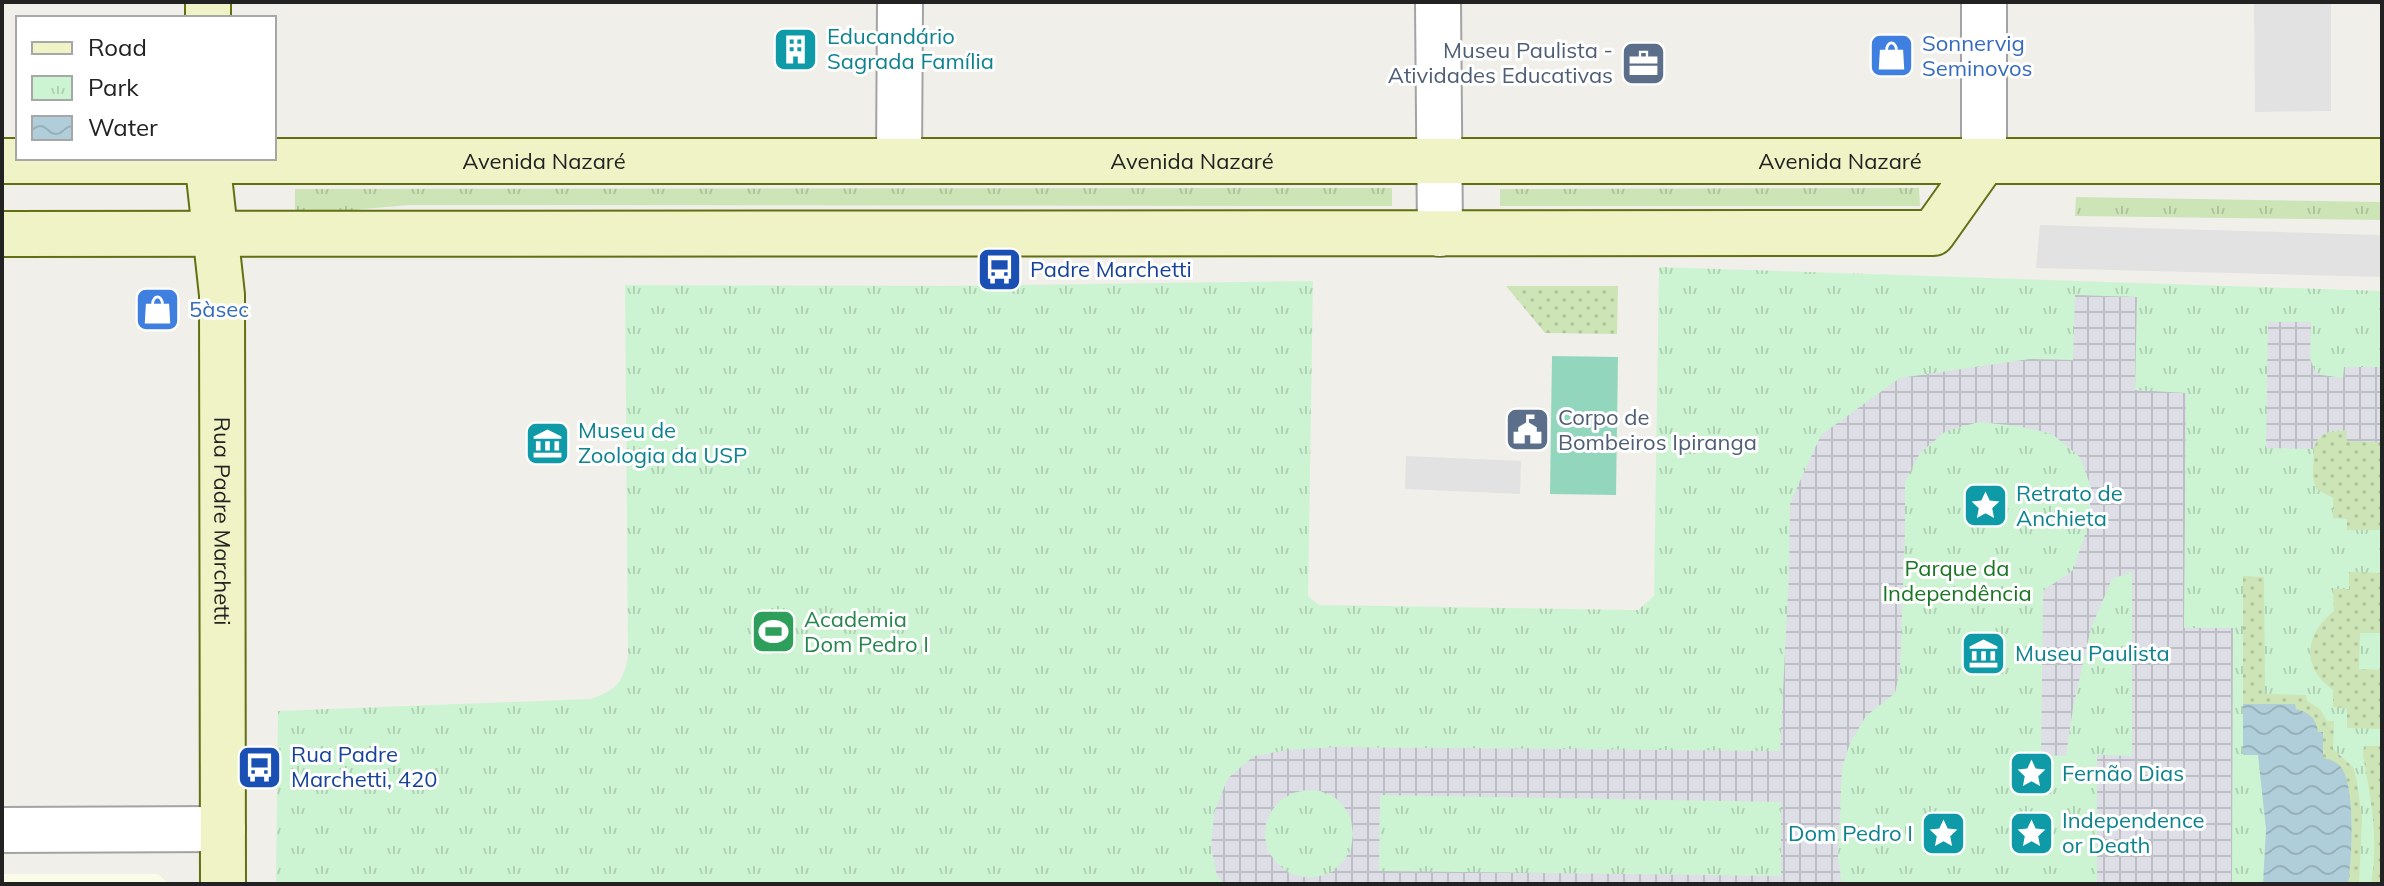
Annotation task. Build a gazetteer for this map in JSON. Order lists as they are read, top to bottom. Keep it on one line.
{"streets":{"main road":["Avenida Nazaré","Rua Padre Marchetti"]},"crossings":[["Avenida Nazaré","Rua Padre Marchetti"]],"parks":["Parque da Independência"],"places":{"building":["Educandário Sagrada Família"],"shop":["Sonnervig Seminovos","5àsec"],"office":["Museu Paulista - Atividades Educativas"],"bus stop":["Padre Marchetti","Rua Padre Marchetti, 420"],"public building":["Corpo de Bombeiros Ipiranga"],"museum":["Museu de Zoologia da USP","Museu Paulista"],"place":["Retrato de Anchieta","Fernão Dias","Dom Pedro I","Independence or Death"],"sports":["Academia Dom Pedro I"]},"legend":["Road","Park","Water"]}
